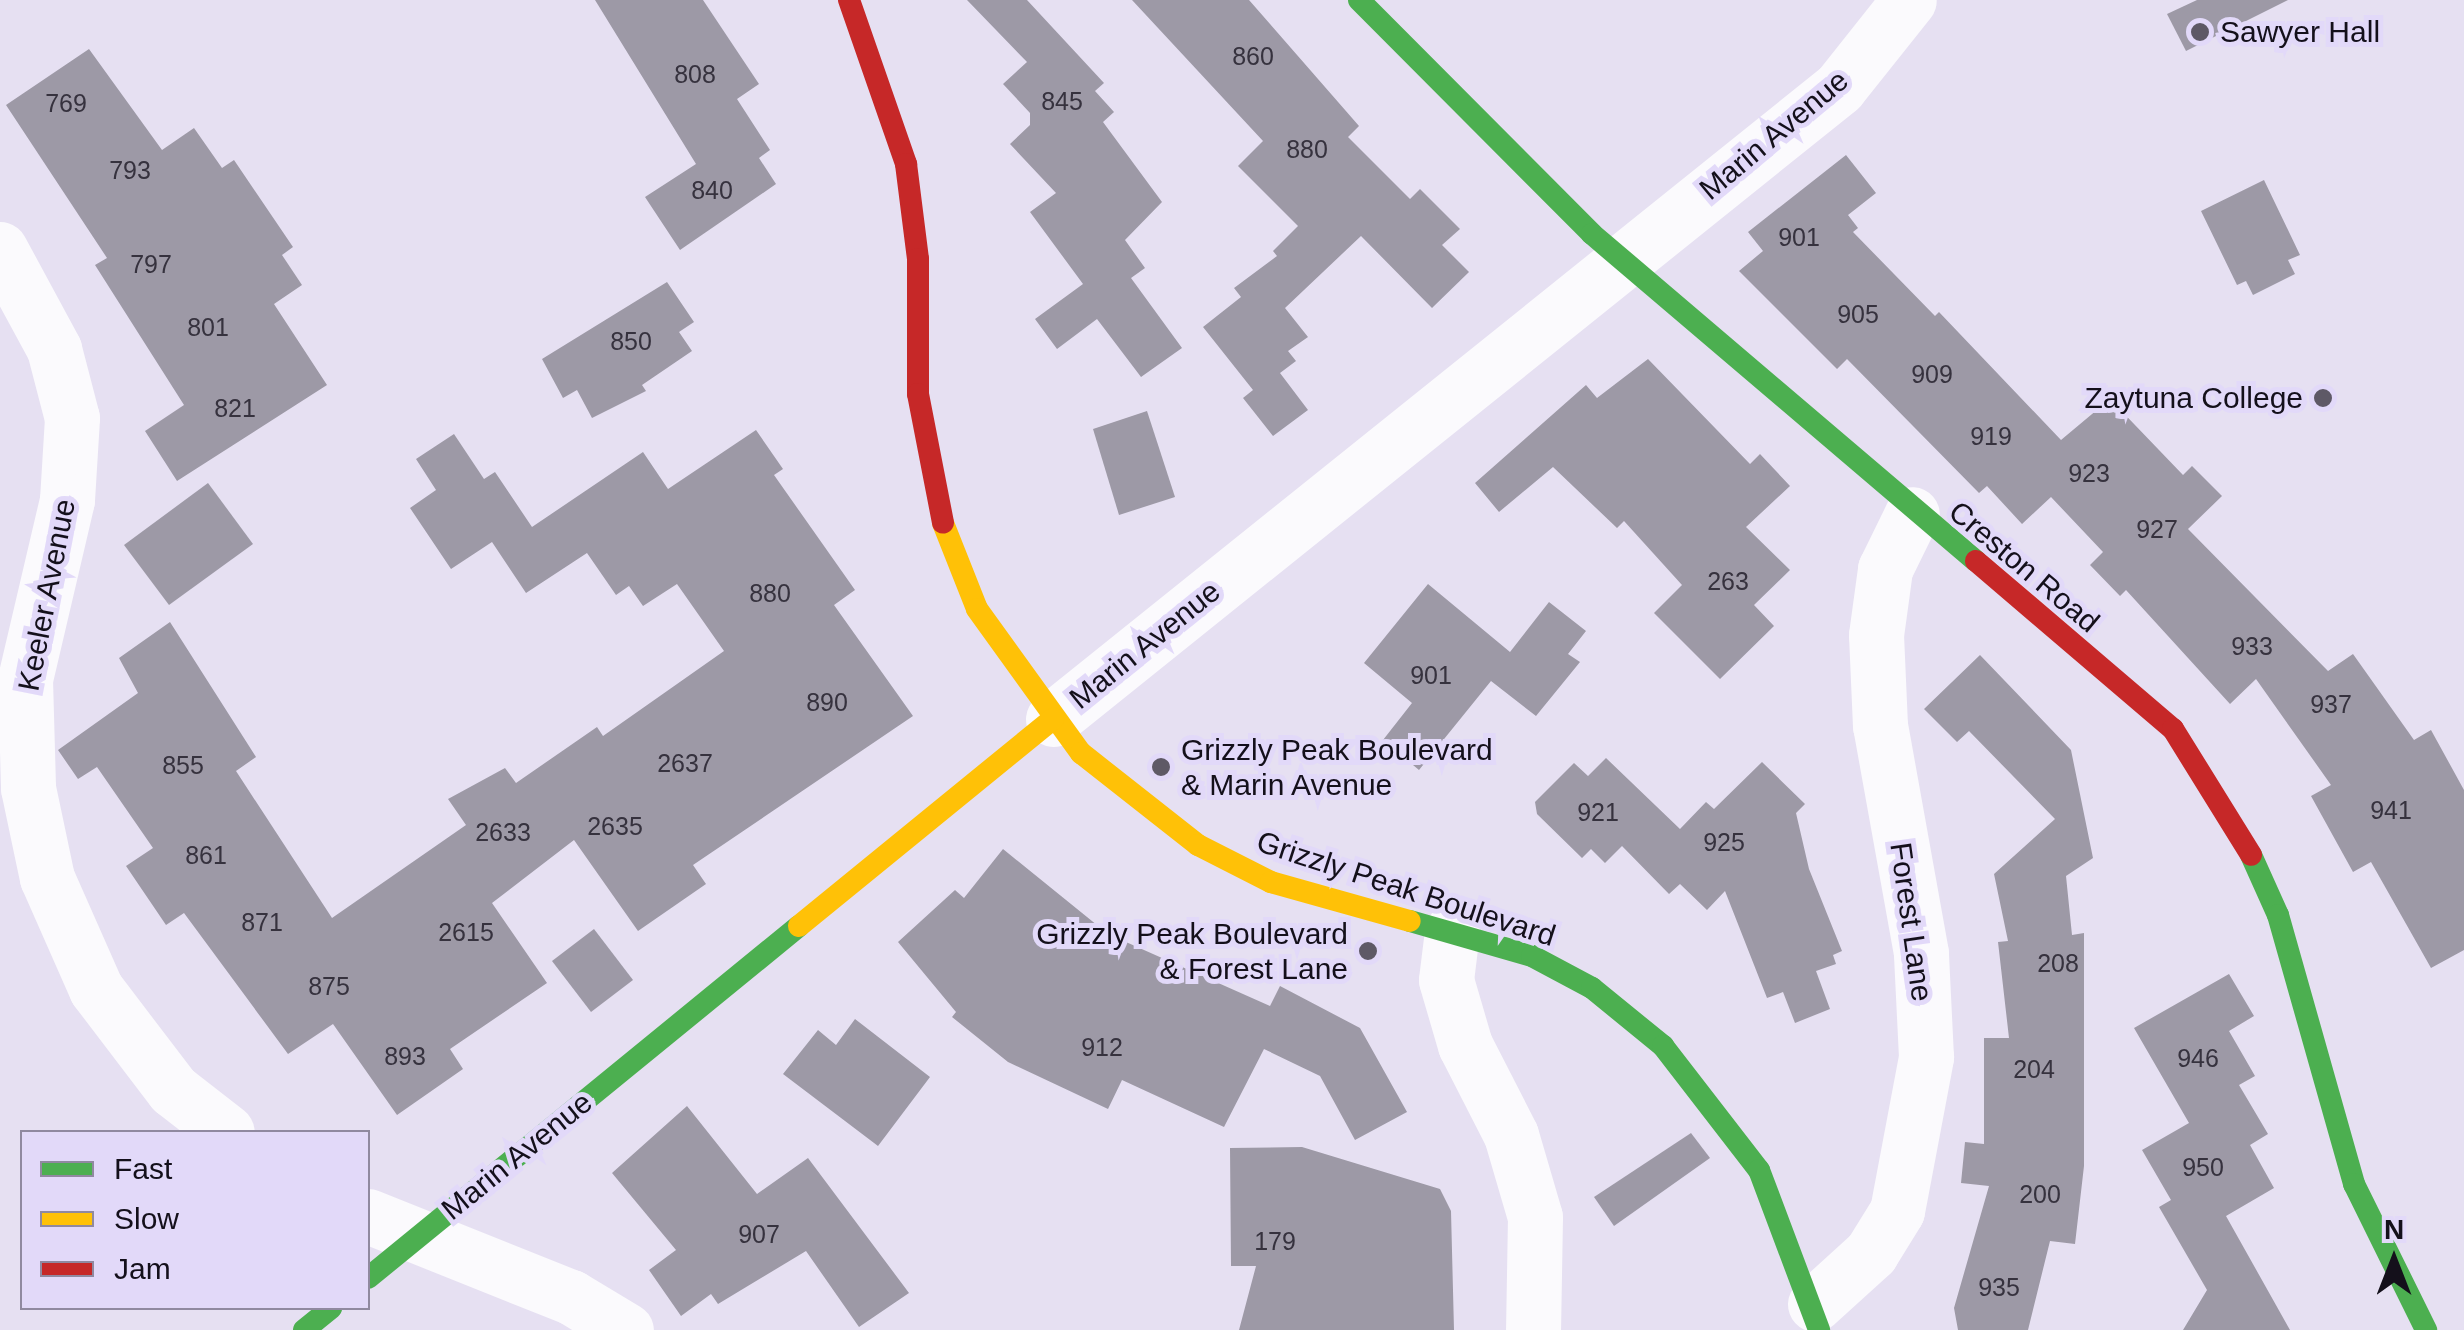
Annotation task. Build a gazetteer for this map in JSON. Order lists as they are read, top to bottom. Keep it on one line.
{"streets":{"street":["Marin Avenue","Creston Road","Keeler Avenue","Grizzly Peak Boulevard","Forest Lane"]},"crossings":[["Marin Avenue","Creston Road"],["Marin Avenue","Grizzly Peak Boulevard"],["Creston Road","Forest Lane"],["Grizzly Peak Boulevard","Forest Lane"]],"places":["Sawyer Hall","Zaytuna College","Grizzly Peak Boulevard & Marin Avenue","Grizzly Peak Boulevard & Forest Lane"],"house_numbers":["860","808","845","769","880","793","840","901","797","905","801","850","909","821","919","923","927","263","880","933","901","890","937","2637","855","941","921","2635","2633","925","861","871","2615","208","875","912","893","946","204","950","200","907","179","935"],"legend":["Fast","Slow","Jam"],"north":"top"}
